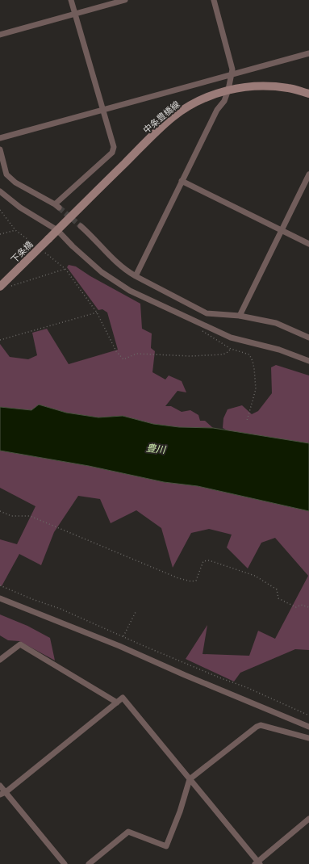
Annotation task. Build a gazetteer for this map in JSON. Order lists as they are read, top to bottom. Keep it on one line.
{"streets":{"main road":["中条豊橋線","下条橋"]},"crossings":[["中条豊橋線","下条橋"]],"water":["豊川"]}
